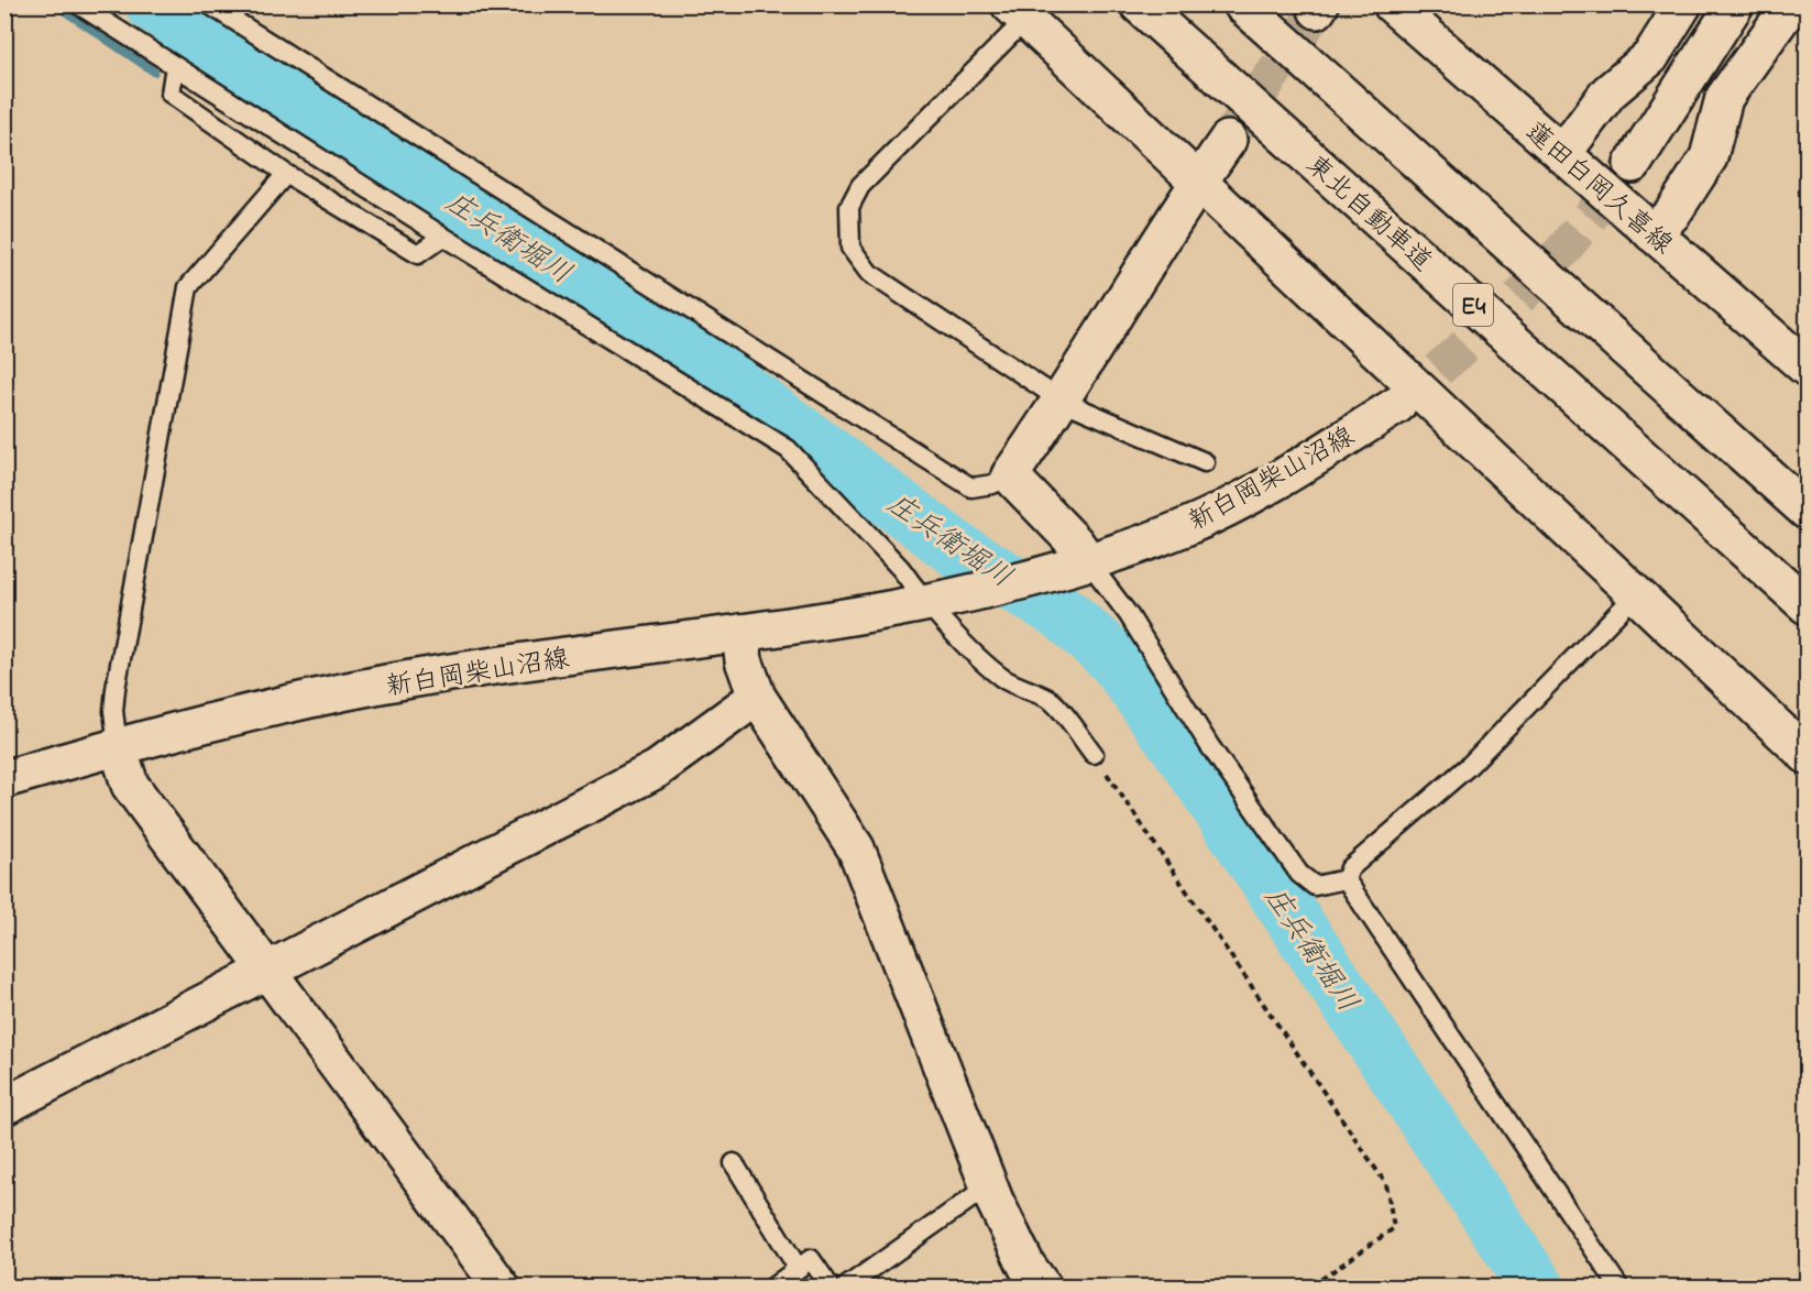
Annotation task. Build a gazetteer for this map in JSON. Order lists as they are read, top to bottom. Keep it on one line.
{"streets":{"main road":["蓮田白岡久喜線","東北自動車道","E4","新白岡柴山沼線"]},"water":["庄兵衛堀川"]}
